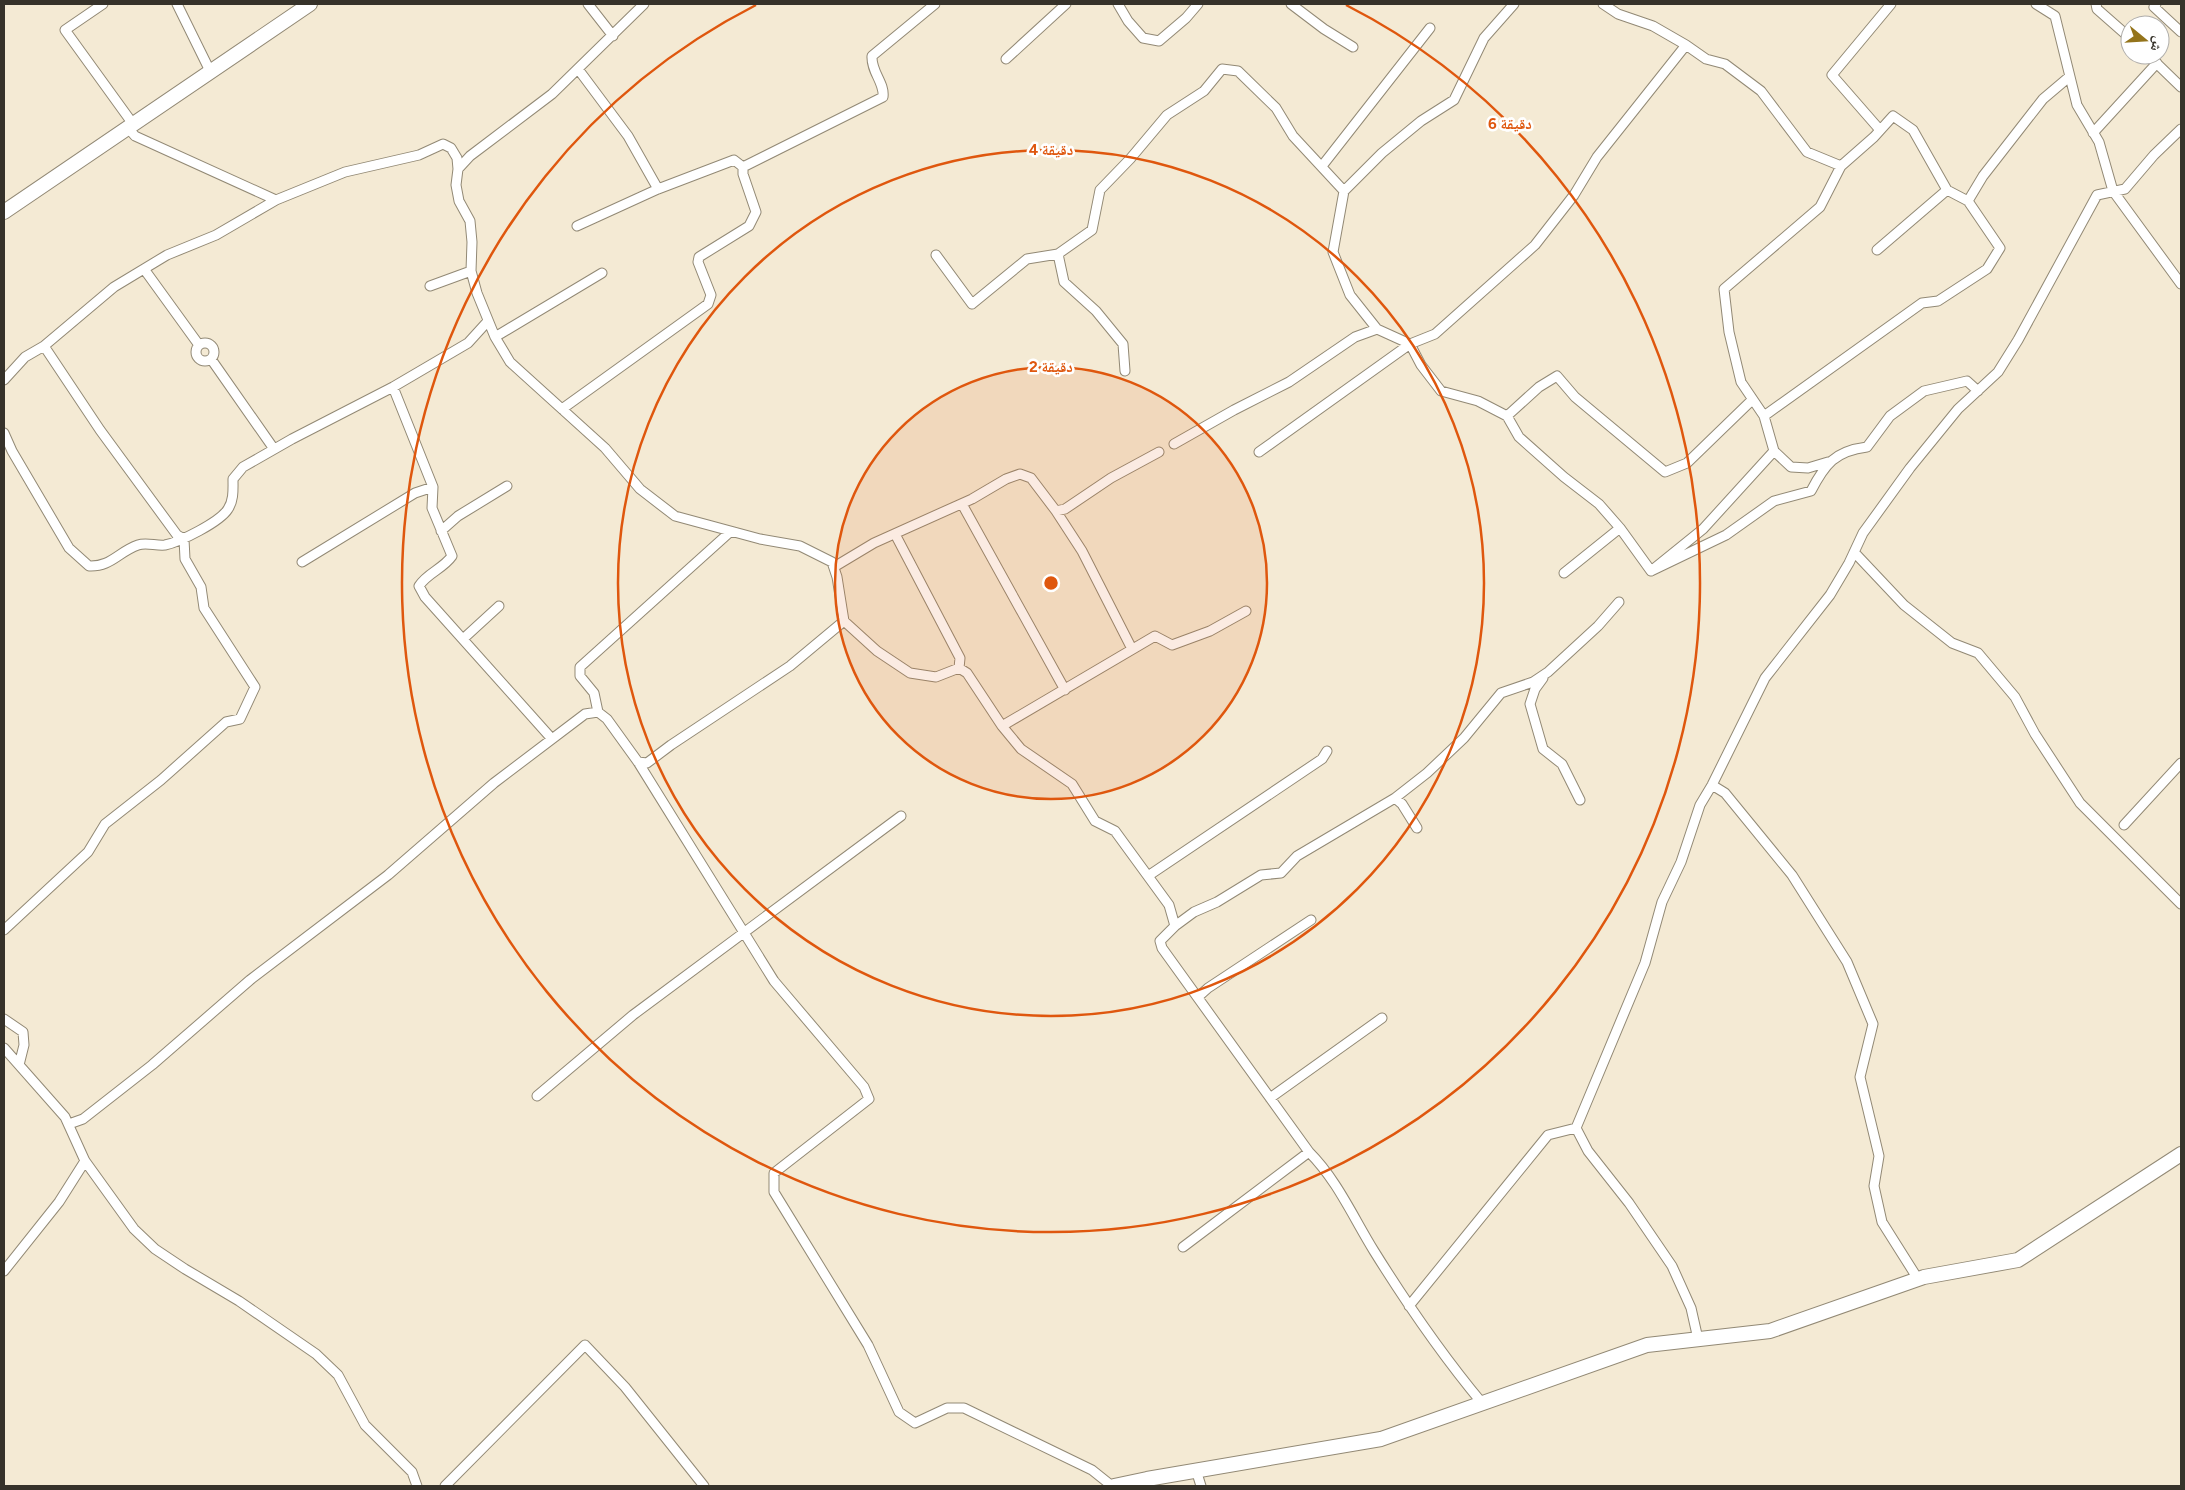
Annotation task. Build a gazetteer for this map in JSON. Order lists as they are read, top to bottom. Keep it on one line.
{"north":"right","rings":["6 دقيقة","4 دقيقة","2 دقيقة"]}
